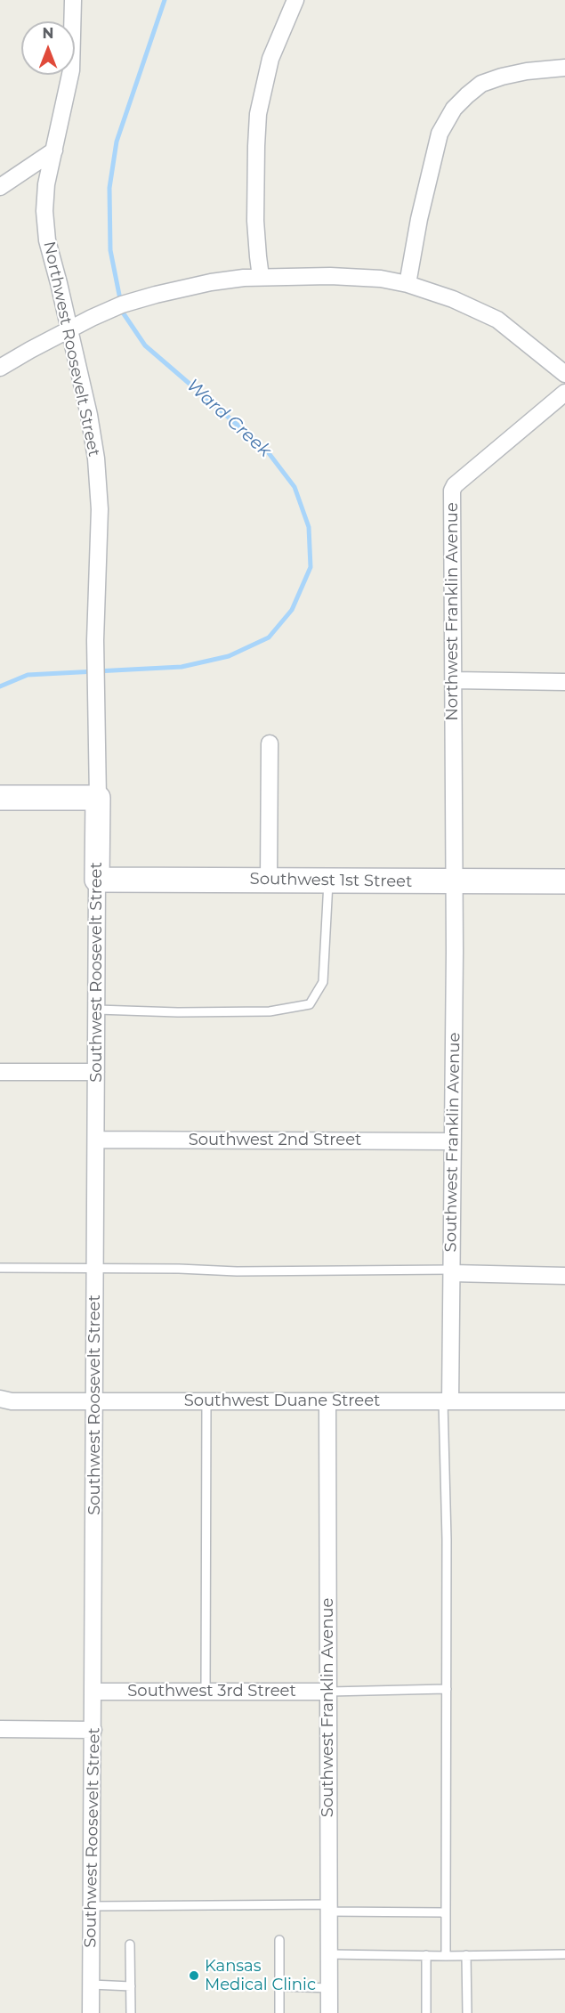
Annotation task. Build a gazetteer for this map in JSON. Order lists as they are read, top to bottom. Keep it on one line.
{"streets":{"street":["Northwest Roosevelt Street","Northwest Franklin Avenue","Southwest 1st Street","Southwest Roosevelt Street","Southwest 2nd Street","Southwest Franklin Avenue","Southwest Duane Street","Southwest 3rd Street"]},"crossings":[["Northwest Roosevelt Street","Southwest Roosevelt Street"],["Northwest Franklin Avenue","Southwest 1st Street"],["Northwest Franklin Avenue","Southwest Franklin Avenue"],["Southwest 1st Street","Southwest Roosevelt Street"],["Southwest 1st Street","Southwest Franklin Avenue"],["Southwest Roosevelt Street","Southwest 2nd Street"],["Southwest Roosevelt Street","Southwest Duane Street"],["Southwest Roosevelt Street","Southwest 3rd Street"],["Southwest 2nd Street","Southwest Franklin Avenue"],["Southwest Franklin Avenue","Southwest Duane Street"],["Southwest Franklin Avenue","Southwest 3rd Street"]],"water":["Ward Creek"],"places":["Kansas Medical Clinic"],"north":"top"}
